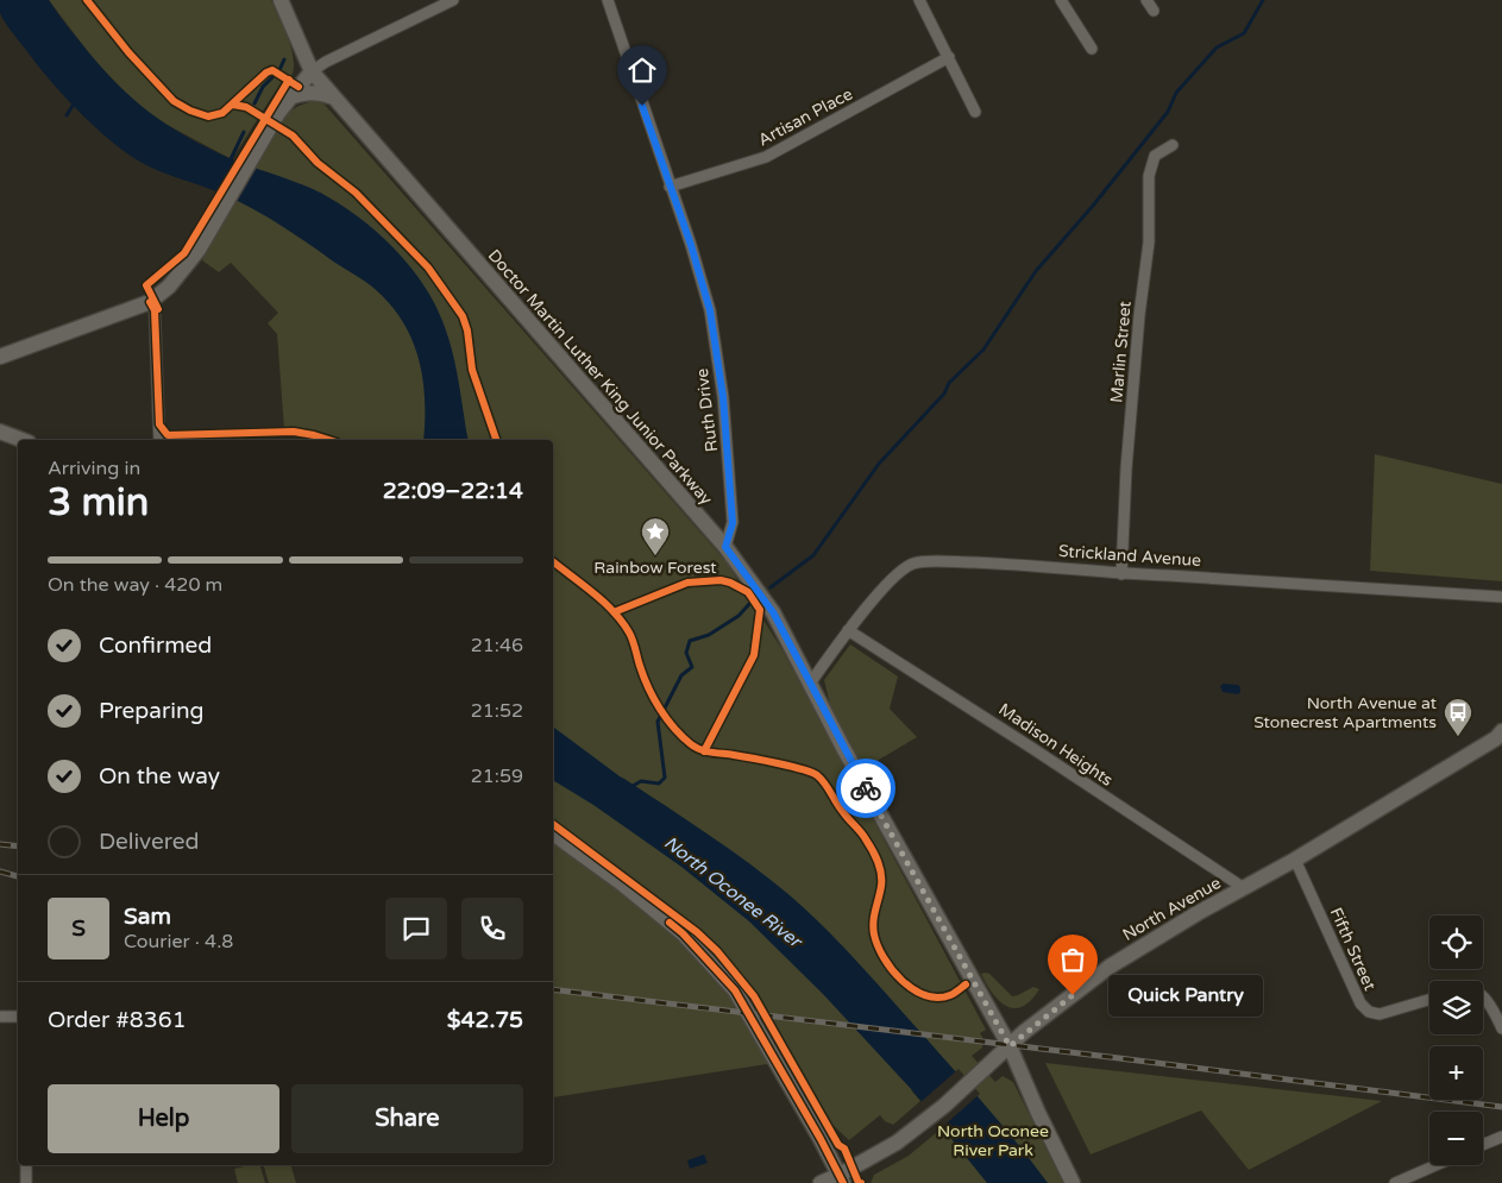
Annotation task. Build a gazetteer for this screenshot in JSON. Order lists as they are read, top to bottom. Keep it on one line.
{"streets":{"main road":["Doctor Martin Luther King Junior Parkway","North Avenue"],"street":["Artisan Place","Marlin Street","Ruth Drive","Strickland Avenue","Madison Heights","Fifth Street"]},"crossings":[["Artisan Place","Ruth Drive"],["Marlin Street","Strickland Avenue"],["Doctor Martin Luther King Junior Parkway","Ruth Drive"],["Doctor Martin Luther King Junior Parkway","Strickland Avenue"],["Doctor Martin Luther King Junior Parkway","North Avenue"],["Strickland Avenue","Madison Heights"],["Madison Heights","North Avenue"],["North Avenue","Fifth Street"]],"water":["North Oconee River"],"parks":["North Oconee River Park"],"places":{"place":["Rainbow Forest"],"bus stop":["North Avenue at Stonecrest Apartments"],"other":["Quick Pantry"]},"page":{"heading":["3 min","Arriving in","22:09–22:14"],"panel":["Sam","Courier · 4.8","Order #8361","$42.75"],"bar":"On the way · 420 m","list":[["Confirmed","21:46"],["Preparing","21:52"],["On the way","21:59"],"Delivered"],"round":"S","map_buttons":["+","−"],"bubble":"Quick Pantry","buttons":["Help","Share"]}}
